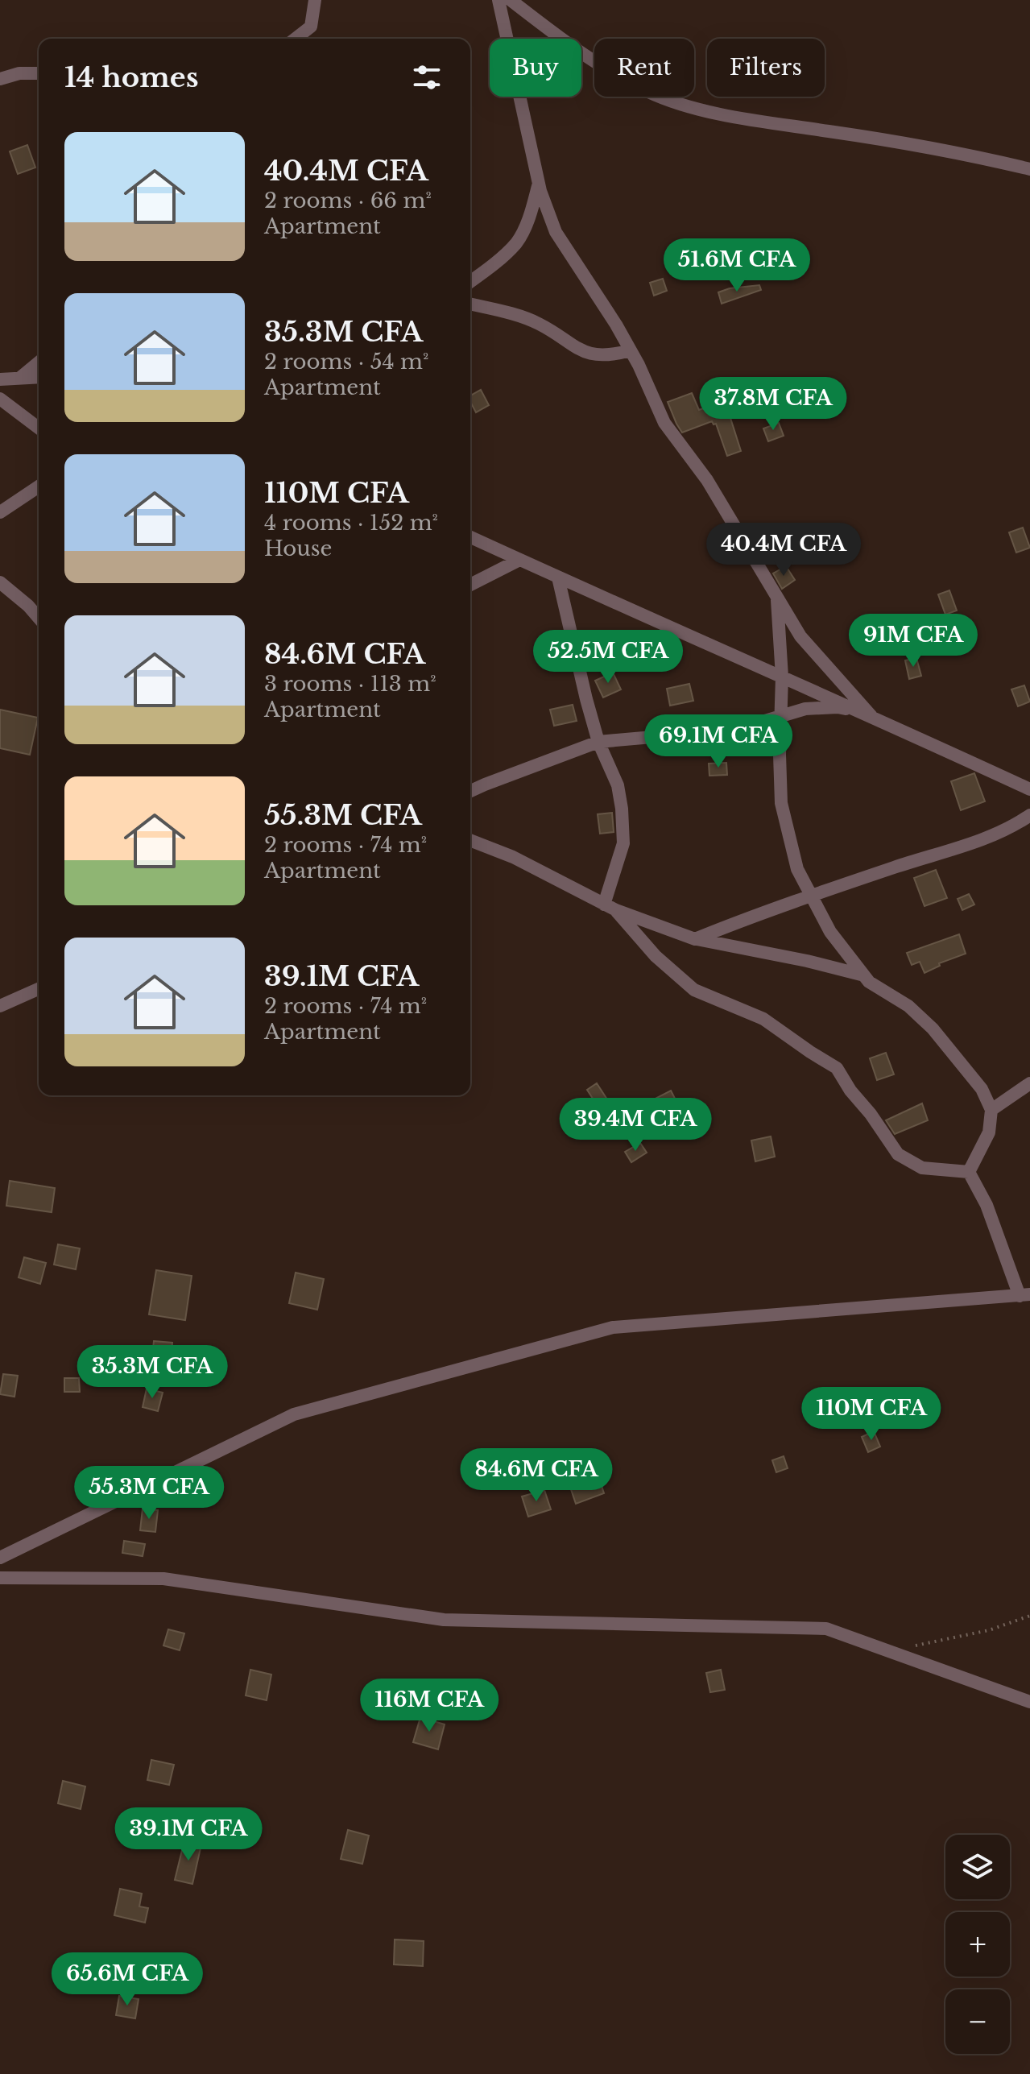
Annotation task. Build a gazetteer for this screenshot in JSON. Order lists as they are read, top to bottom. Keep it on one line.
{"page":{"chip":["Buy","Rent","Filters"],"heading":"14 homes","list":[{"name":"40.4M CFA","note":"2 rooms · 66 m² · Apartment"},{"name":"35.3M CFA","note":"2 rooms · 54 m² · Apartment"},{"name":"110M CFA","note":"4 rooms · 152 m² · House"},{"name":"84.6M CFA","note":"3 rooms · 113 m² · Apartment"},{"name":"55.3M CFA","note":"2 rooms · 74 m² · Apartment"},{"name":"39.1M CFA","note":"2 rooms · 74 m² · Apartment"}],"price":["51.6M CFA","37.8M CFA","40.4M CFA","91M CFA","52.5M CFA","69.1M CFA","39.4M CFA","35.3M CFA","110M CFA","84.6M CFA","55.3M CFA","116M CFA","39.1M CFA","65.6M CFA"],"map_buttons":["+","−"]}}
